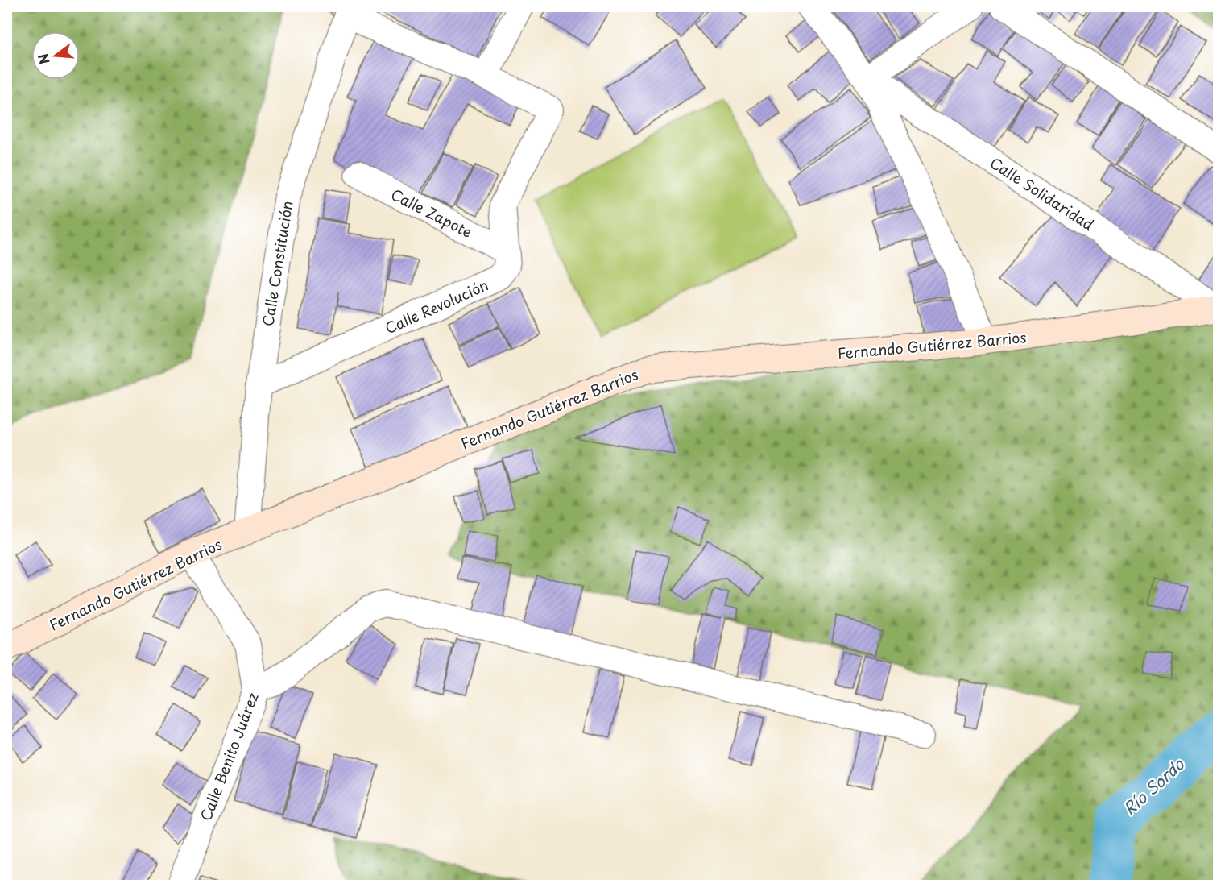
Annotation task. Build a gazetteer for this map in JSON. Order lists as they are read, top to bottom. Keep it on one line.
{"streets":{"main road":["Fernando Gutiérrez Barrios"],"street":["Calle Solidaridad","Calle Zapote","Calle Constitución","Calle Revolución","Calle Benito Juárez"]},"crossings":[["Calle Solidaridad","Fernando Gutiérrez Barrios"],["Calle Zapote","Calle Revolución"],["Calle Constitución","Calle Revolución"],["Calle Constitución","Fernando Gutiérrez Barrios"],["Fernando Gutiérrez Barrios","Calle Benito Juárez"]],"water":["Río Sordo"],"north":"left"}
